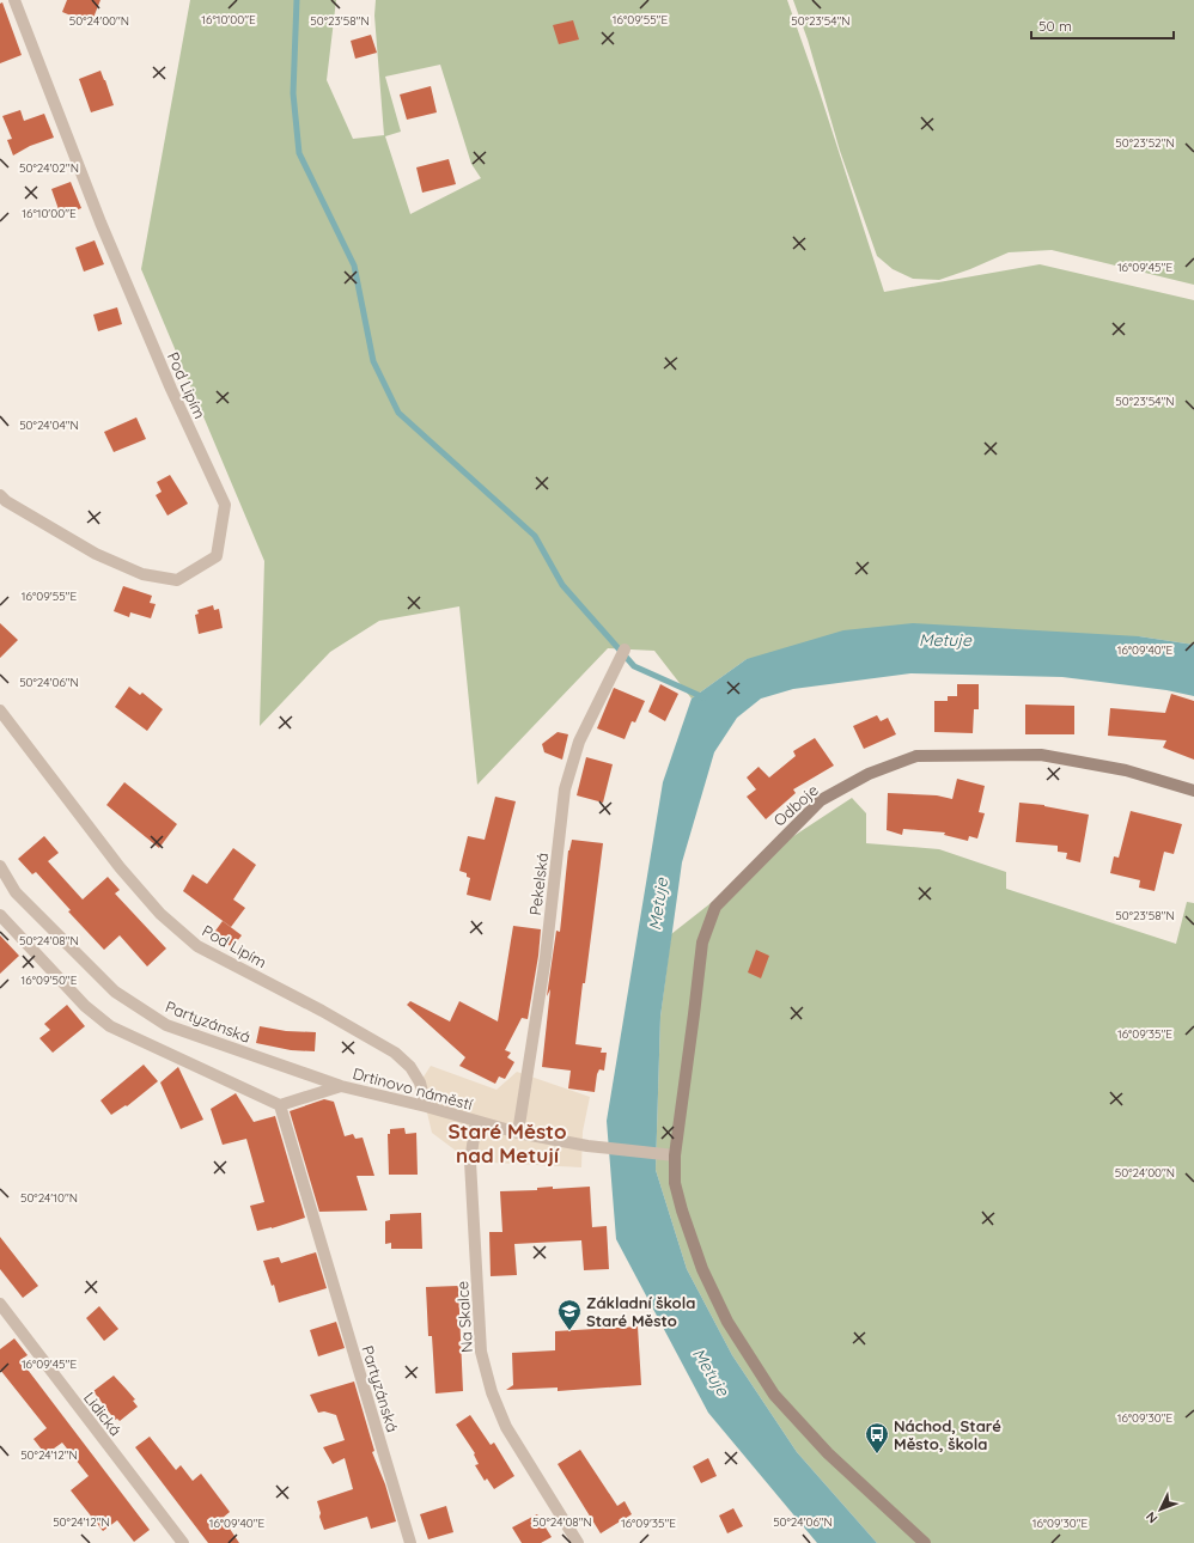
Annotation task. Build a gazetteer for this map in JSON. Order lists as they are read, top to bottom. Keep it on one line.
{"streets":{"street":["Pod Lipím","Odboje","Pekelská","Partyzánská","Drtinovo náměstí","Na Skalce","Lidická"]},"crossings":[["Pod Lipím","Drtinovo náměstí"],["Odboje","Drtinovo náměstí"],["Pekelská","Drtinovo náměstí"],["Partyzánská","Drtinovo náměstí"],["Drtinovo náměstí","Na Skalce"]],"districts":["Staré Město nad Metují"],"water":["Metuje"],"places":{"school or university":["Základní škola Staré Město"],"bus stop":["Náchod, Staré Město, škola"]},"scale_bar":"50 m","north":"bottom left","coordinates":["16°10'00\"E","16°09'55\"E","50°24'00\"N","50°23'58\"N","50°23'54\"N","50°23'52\"N","50°24'02\"N","16°09'45\"E","50°24'04\"N","16°09'40\"E","50°24'06\"N","50°24'08\"N","16°09'50\"E","16°09'35\"E","50°24'10\"N","16°09'30\"E","50°24'12\"N"]}
